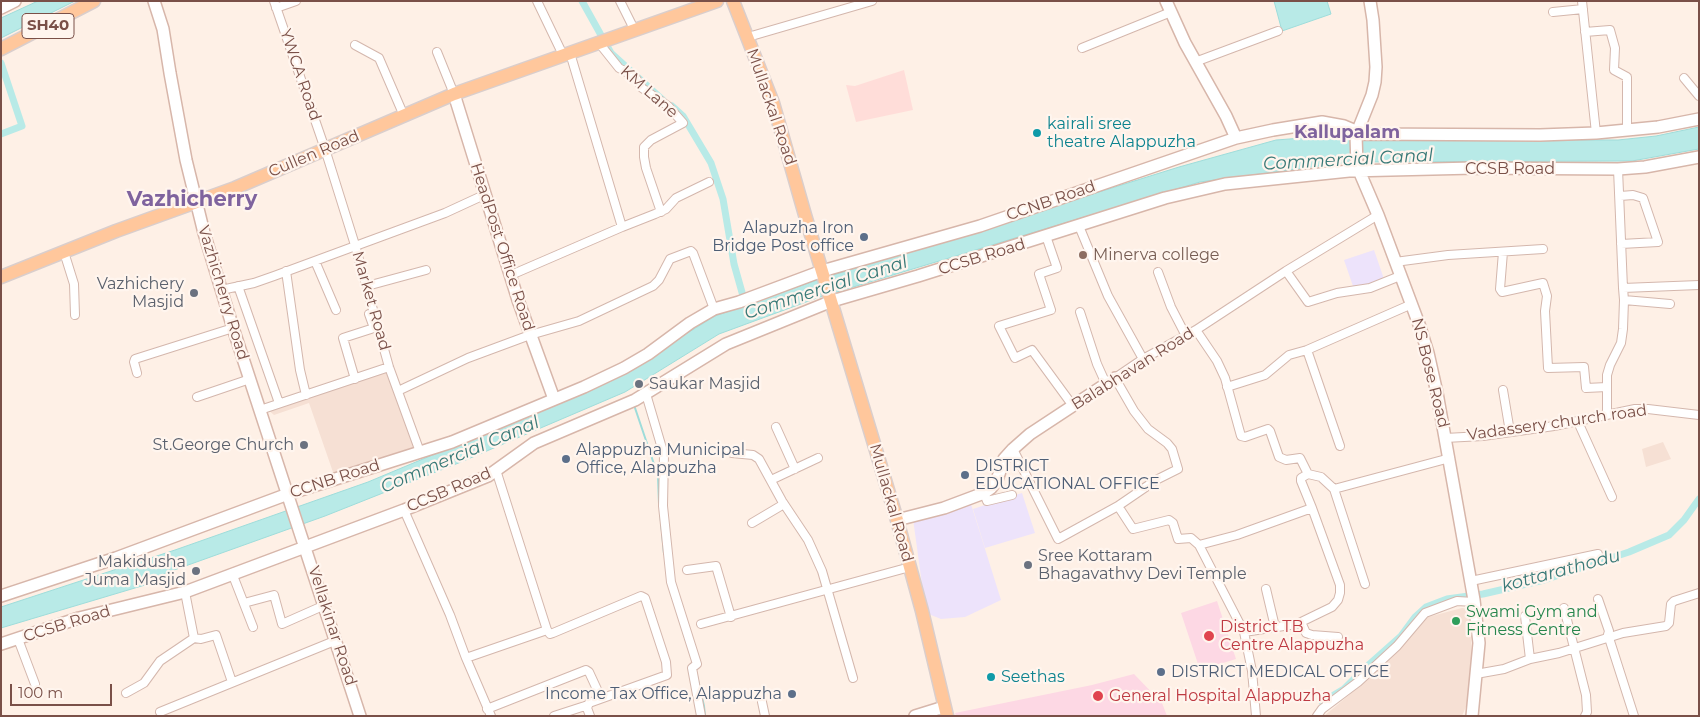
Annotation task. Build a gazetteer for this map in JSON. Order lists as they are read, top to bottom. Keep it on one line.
{"streets":{"main road":["SH40","Mullackal Road","Cullen Road","CCSB Road","CCNB Road","HeadPost Office Road","Vazhicherry Road","Balabhavan Road","NS Bose Road","Vellakinar Road"],"street":["YWCA Road","KM Lane","Market Road","Vadassery church road"]},"crossings":[["YWCA Road","Cullen Road"],["YWCA Road","Market Road"],["KM Lane","Cullen Road"],["Mullackal Road","CCSB Road"],["Mullackal Road","CCNB Road"],["Cullen Road","HeadPost Office Road"],["Cullen Road","Vazhicherry Road"],["Cullen Road","Market Road"],["CCSB Road","NS Bose Road"],["CCSB Road","Vellakinar Road"],["CCNB Road","HeadPost Office Road"],["CCNB Road","Vazhicherry Road"],["CCNB Road","Market Road"],["CCNB Road","Vellakinar Road"],["Vazhicherry Road","Vellakinar Road"],["Balabhavan Road","NS Bose Road"],["NS Bose Road","Vadassery church road"]],"districts":["Kallupalam","Vazhicherry"],"water":["Commercial Canal","kottarathodu"],"places":["kairali sree theatre Alappuzha","Alapuzha Iron Bridge Post office","Minerva college","Vazhichery Masjid","Saukar Masjid","St.George Church","Alappuzha Municipal Office, Alappuzha","DISTRICT EDUCATIONAL OFFICE","Sree Kottaram Bhagavathvy Devi Temple","Makidusha Juma Masjid","Swami Gym and Fitness Centre","District TB Centre Alappuzha","DISTRICT MEDICAL OFFICE","Seethas","Income Tax Office, Alappuzha","General Hospital Alappuzha"],"scale_bar":"100 m"}
